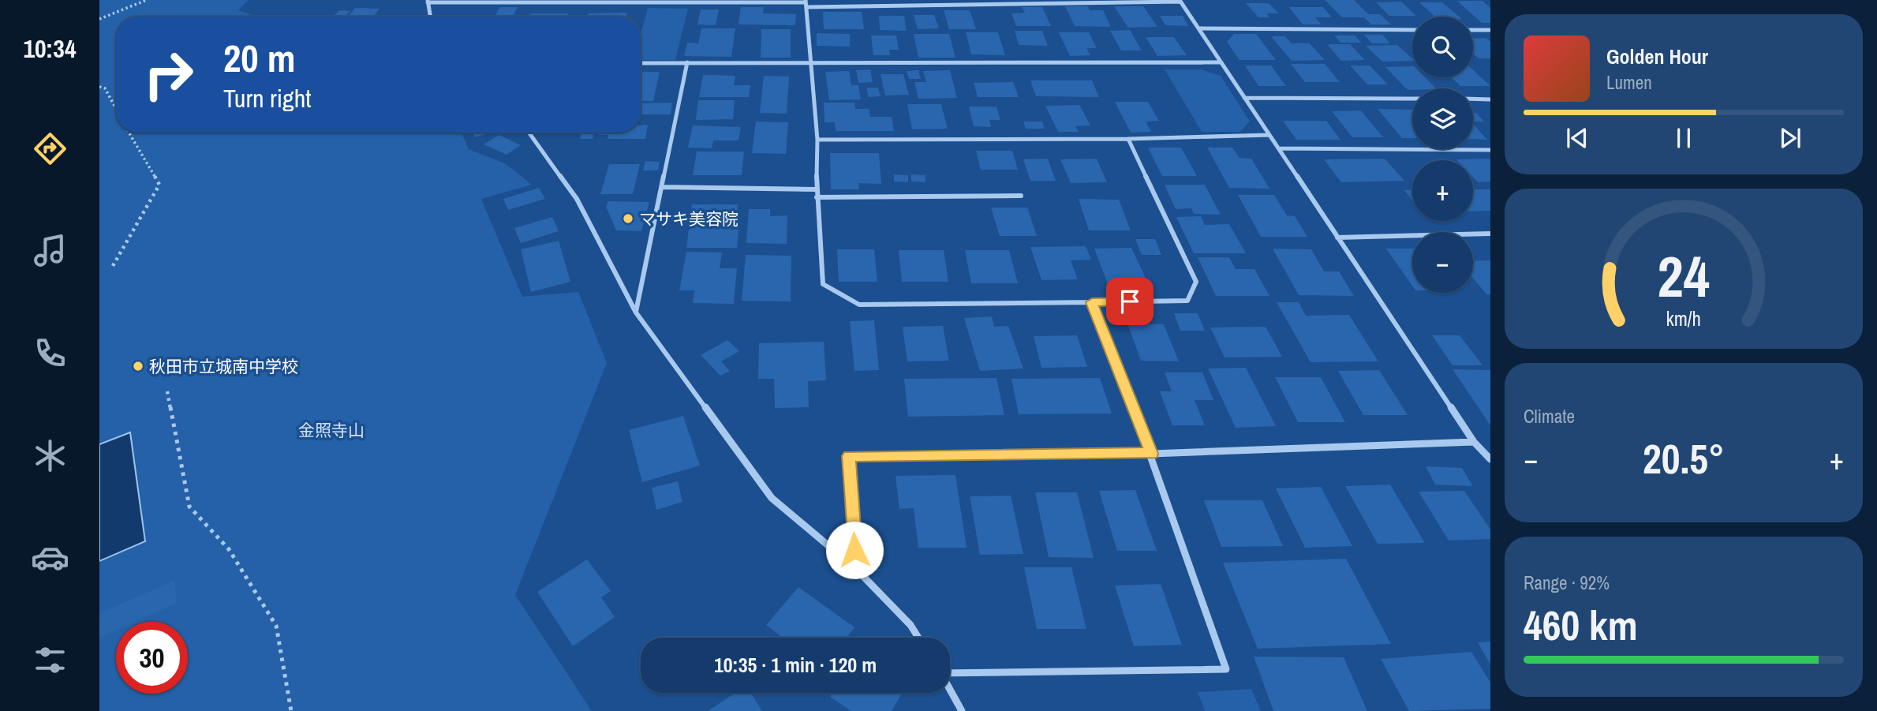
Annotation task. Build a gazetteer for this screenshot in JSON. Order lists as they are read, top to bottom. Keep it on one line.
{"parks":["金照寺山"],"places":["マサキ美容院","秋田市立城南中学校"],"page":{"tabs":"10:34","map_buttons":["+","−"],"turn":["20 m","Turn right"],"song":["Golden Hour","Lumen"],"tile":["Climate",["Range · 92%","460 km"]],"heat":["−","20.5°","+"],"limit":"30","trip":"10:35 · 1 min · 120 m","gauge":["24","km/h"]}}
